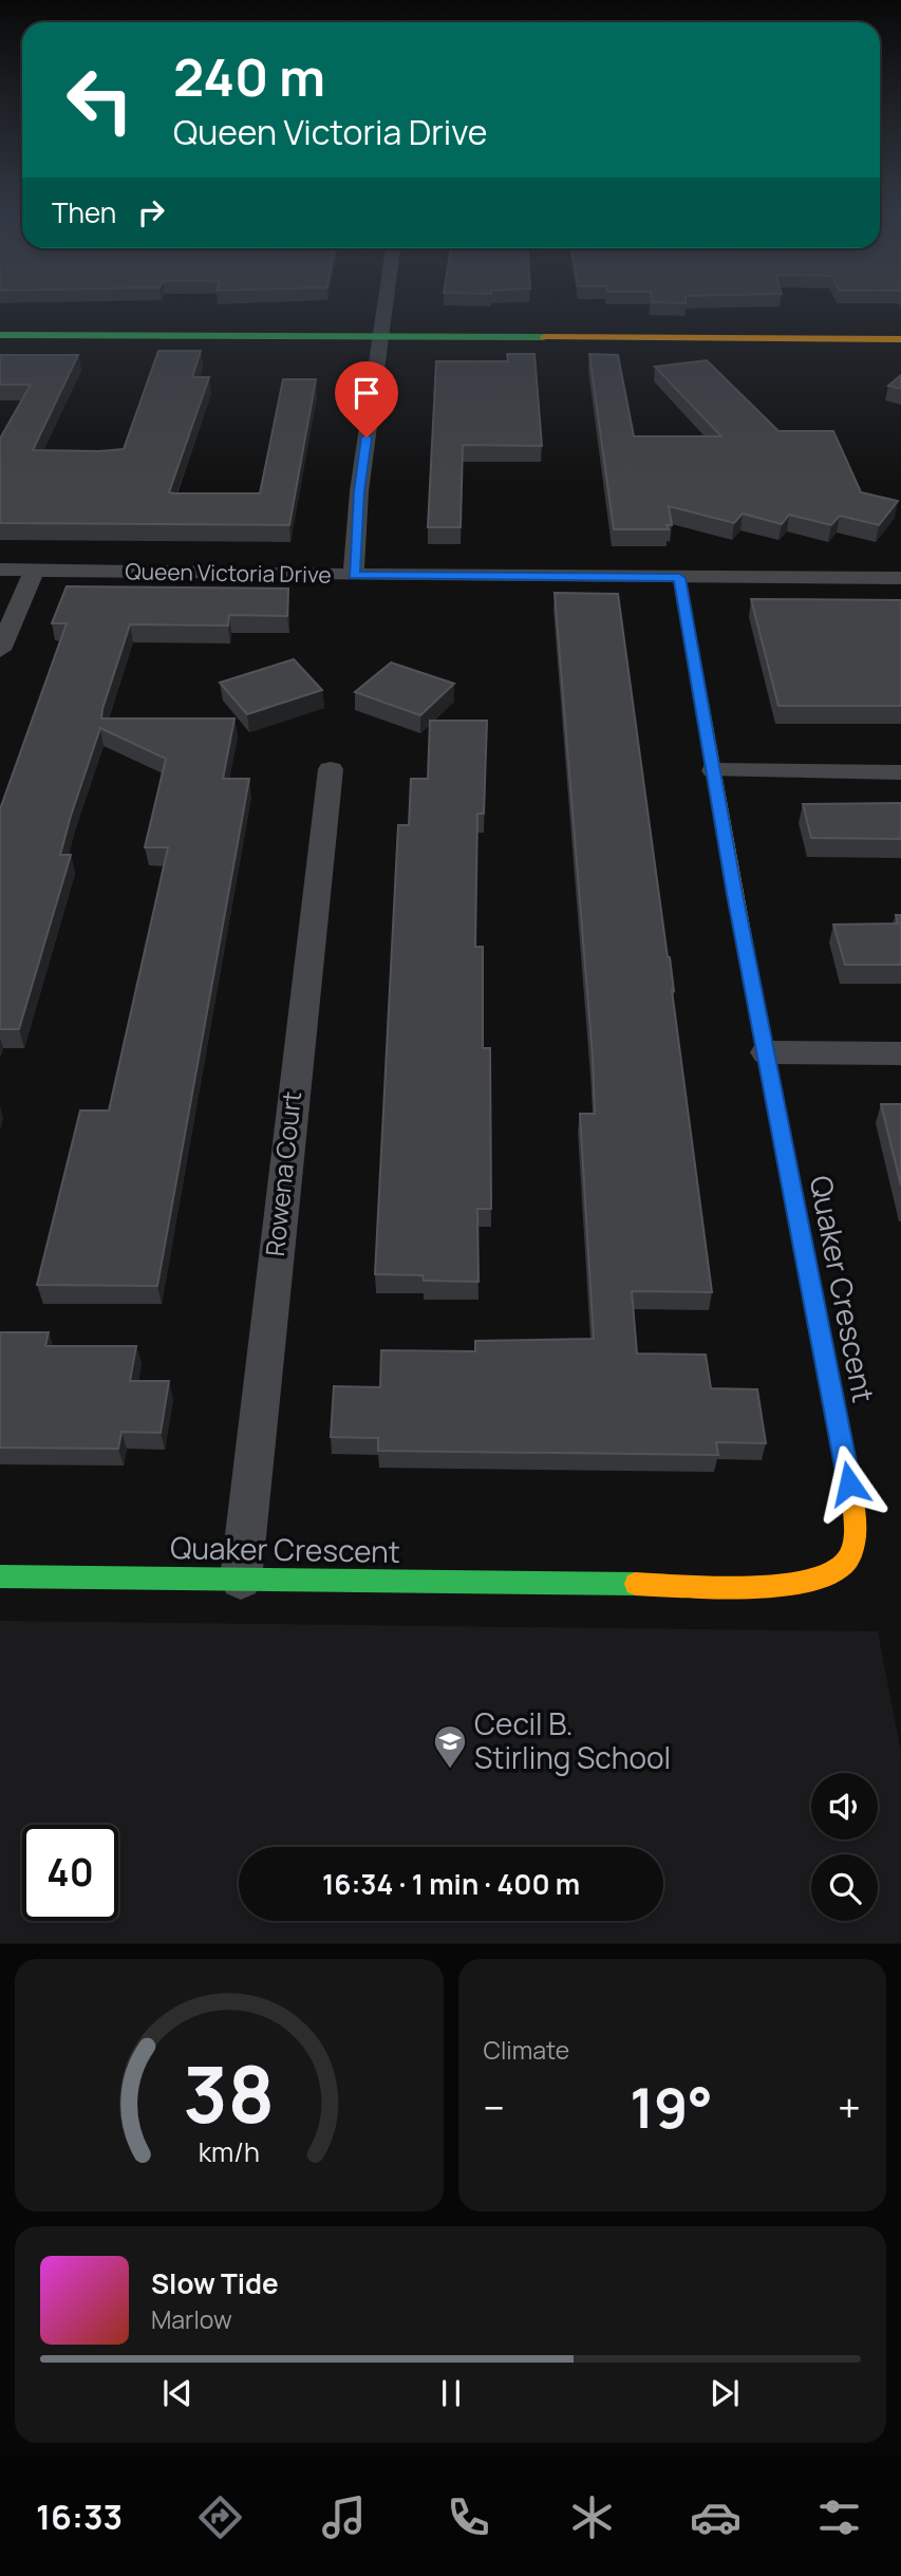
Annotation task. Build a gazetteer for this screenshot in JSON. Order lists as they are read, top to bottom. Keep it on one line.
{"streets":{"street":["Queen Victoria Drive","Rowena Court","Quaker Crescent"]},"crossings":[["Queen Victoria Drive","Quaker Crescent"],["Rowena Court","Quaker Crescent"]],"places":{"school or university":["Cecil B. Stirling School"]},"page":{"turn":["240 m","Queen Victoria Drive"],"then":"Then","limit":"40","trip":"16:34 · 1 min · 400 m","tile":"Climate","heat":["−","19°","+"],"song":["Slow Tide","Marlow"],"tabs":"16:33","gauge":["38","km/h"]}}
